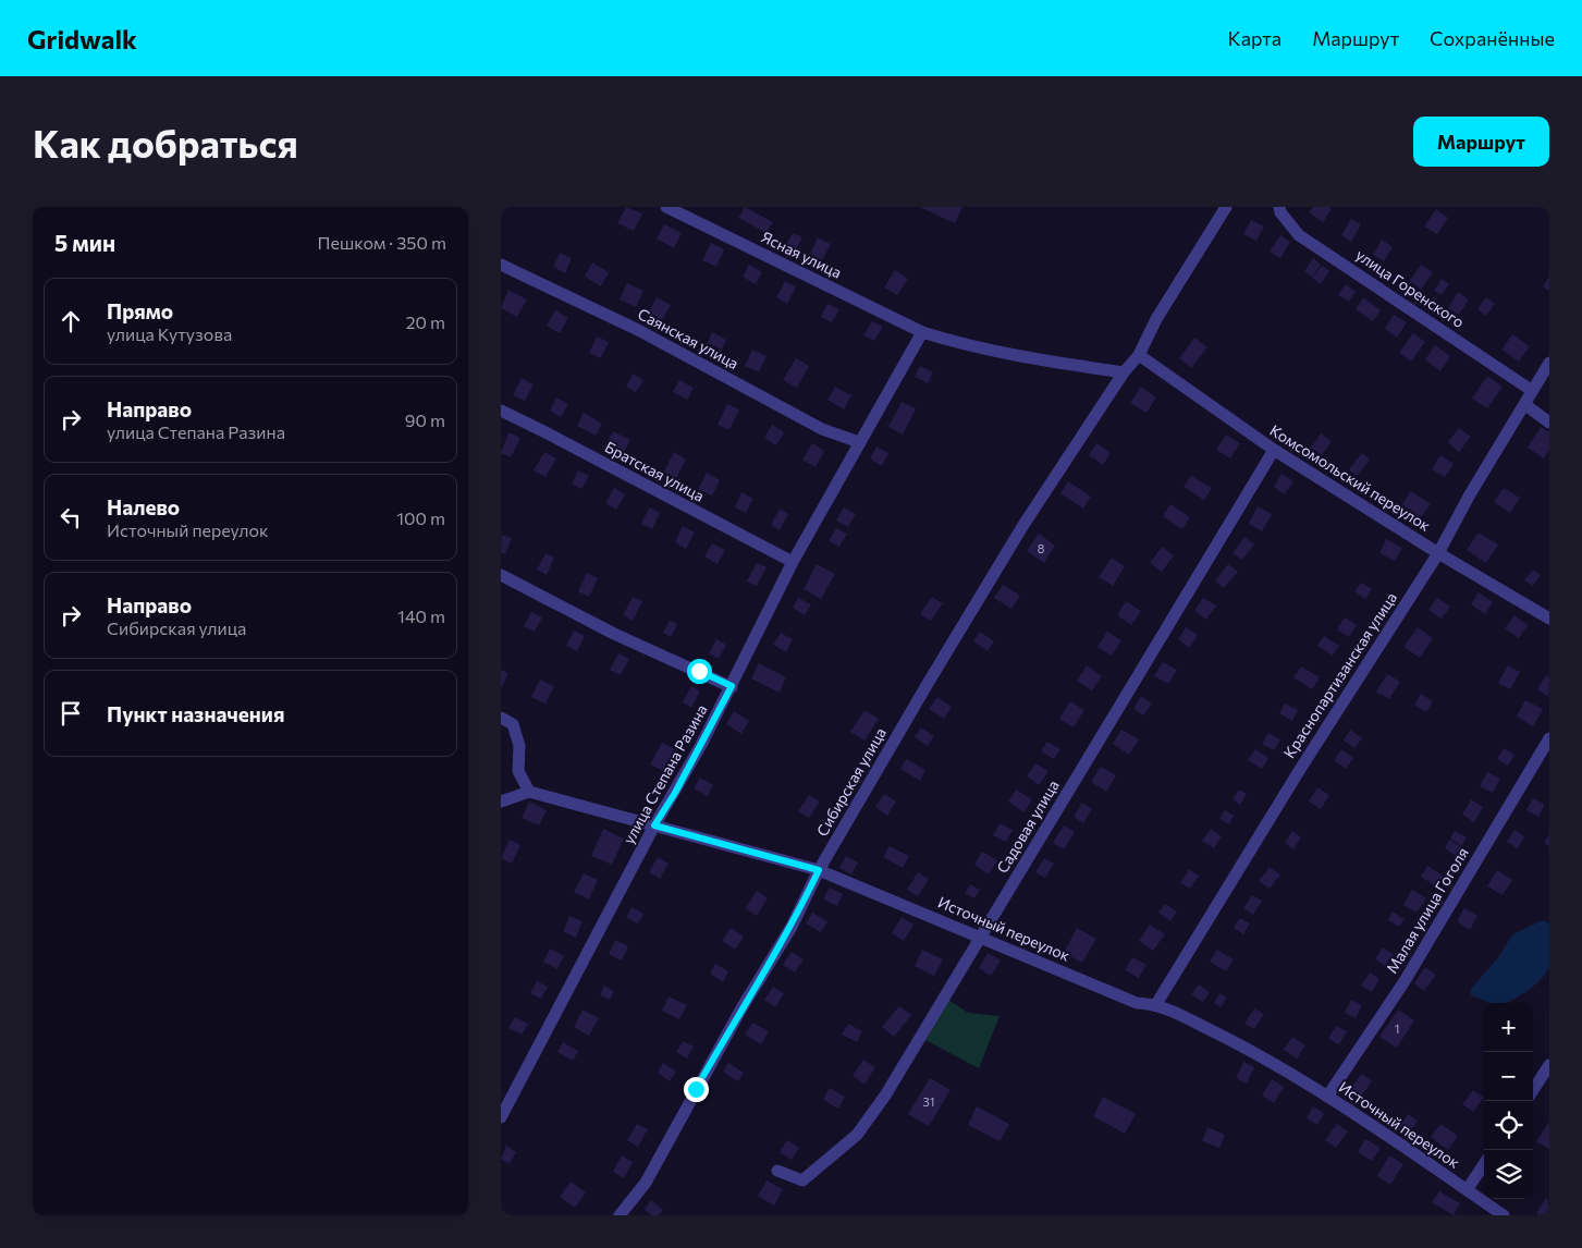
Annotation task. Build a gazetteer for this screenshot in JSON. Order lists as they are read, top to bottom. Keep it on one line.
{"streets":{"street":["Ясная улица","улица Горенского","Саянская улица","Братская улица","Комсомольский переулок","Краснопартизанская улица","улица Степана Разина","Сибирская улица","Садовая улица","Малая улица Гоголя","Источный переулок"]},"crossings":[["Ясная улица","улица Степана Разина"],["Ясная улица","Сибирская улица"],["улица Горенского","Краснопартизанская улица"],["Саянская улица","улица Степана Разина"],["Братская улица","улица Степана Разина"],["Комсомольский переулок","Краснопартизанская улица"],["Комсомольский переулок","Сибирская улица"],["Комсомольский переулок","Садовая улица"],["Краснопартизанская улица","Источный переулок"],["улица Степана Разина","Источный переулок"],["Сибирская улица","Источный переулок"],["Садовая улица","Источный переулок"],["Малая улица Гоголя","Источный переулок"]],"house_numbers":["8","1","31"],"page":{"header":"Gridwalk","nav":["Карта","Маршрут","Сохранённые"],"buttons":"Маршрут","title":"Как добраться","heading":["5 мин","Пешком · 350 m"],"list":[["Прямо","улица Кутузова","20 m"],["Направо","улица Степана Разина","90 m"],["Налево","Источный переулок","100 m"],["Направо","Сибирская улица","140 m"],"Пункт назначения"],"map_buttons":["+","−"]}}
